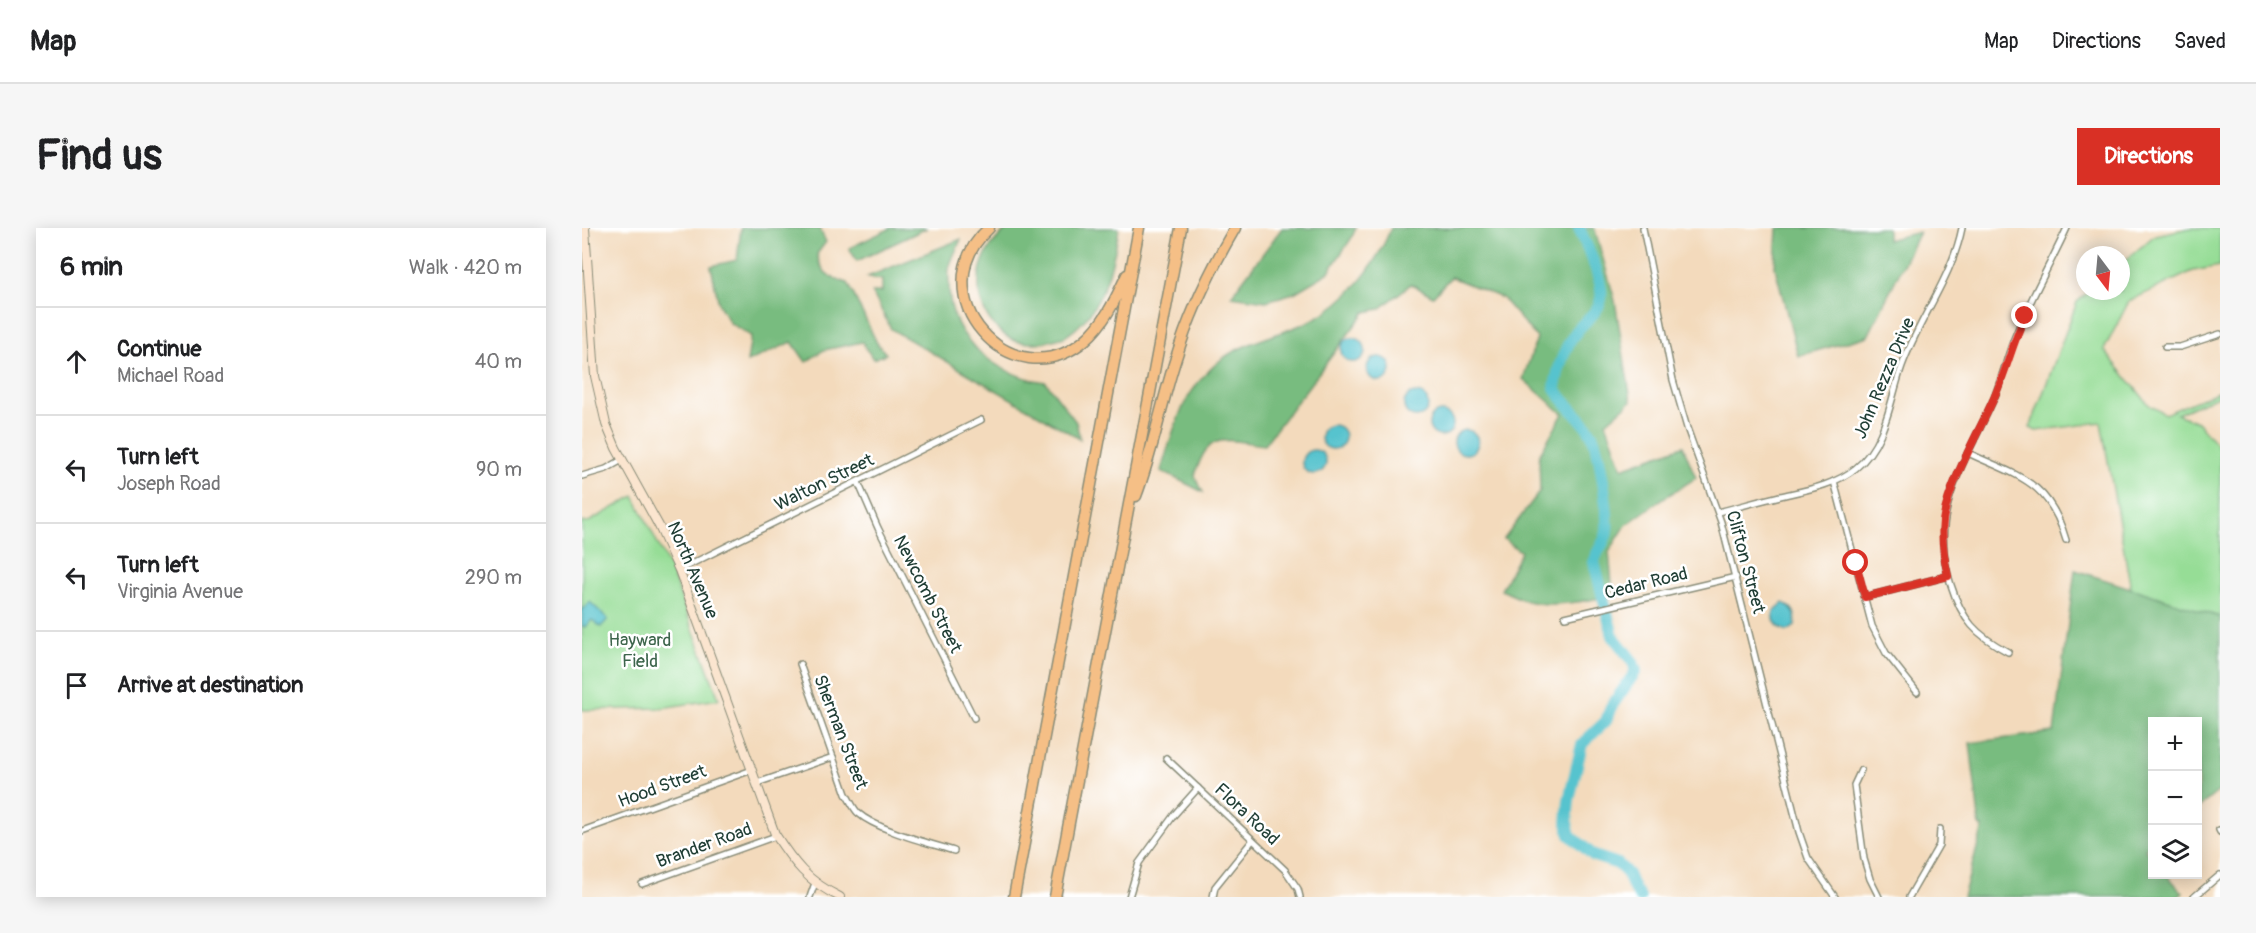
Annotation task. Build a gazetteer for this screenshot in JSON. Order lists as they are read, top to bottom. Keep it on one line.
{"streets":{"main road":["North Avenue"],"street":["John Rezza Drive","Walton Street","Clifton Street","Cedar Road","Newcomb Street","Sherman Street","Hood Street","Flora Road","Brander Road"]},"crossings":[["John Rezza Drive","Clifton Street"],["Walton Street","North Avenue"],["Walton Street","Newcomb Street"],["Clifton Street","Cedar Road"],["North Avenue","Hood Street"],["North Avenue","Brander Road"]],"parks":["Hayward Field"],"north":"bottom","page":{"header":"Map","nav":["Map","Directions","Saved"],"buttons":"Directions","title":"Find us","heading":["6 min","Walk · 420 m"],"list":[["Continue","Michael Road","40 m"],["Turn left","Joseph Road","90 m"],["Turn left","Virginia Avenue","290 m"],"Arrive at destination"],"map_buttons":["+","−"]}}
